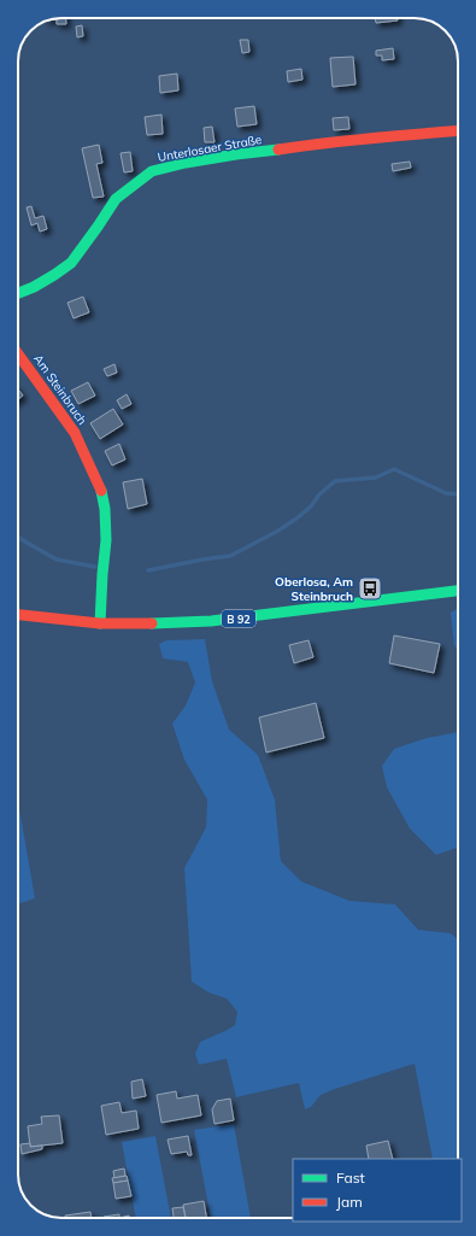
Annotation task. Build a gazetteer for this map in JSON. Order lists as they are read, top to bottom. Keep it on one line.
{"streets":{"street":["Unterlosaer Straße","Am Steinbruch","B 92"]},"crossings":[["Am Steinbruch","B 92"]],"places":{"bus stop":["Oberlosa, Am Steinbruch"]},"legend":["Fast","Jam"]}
